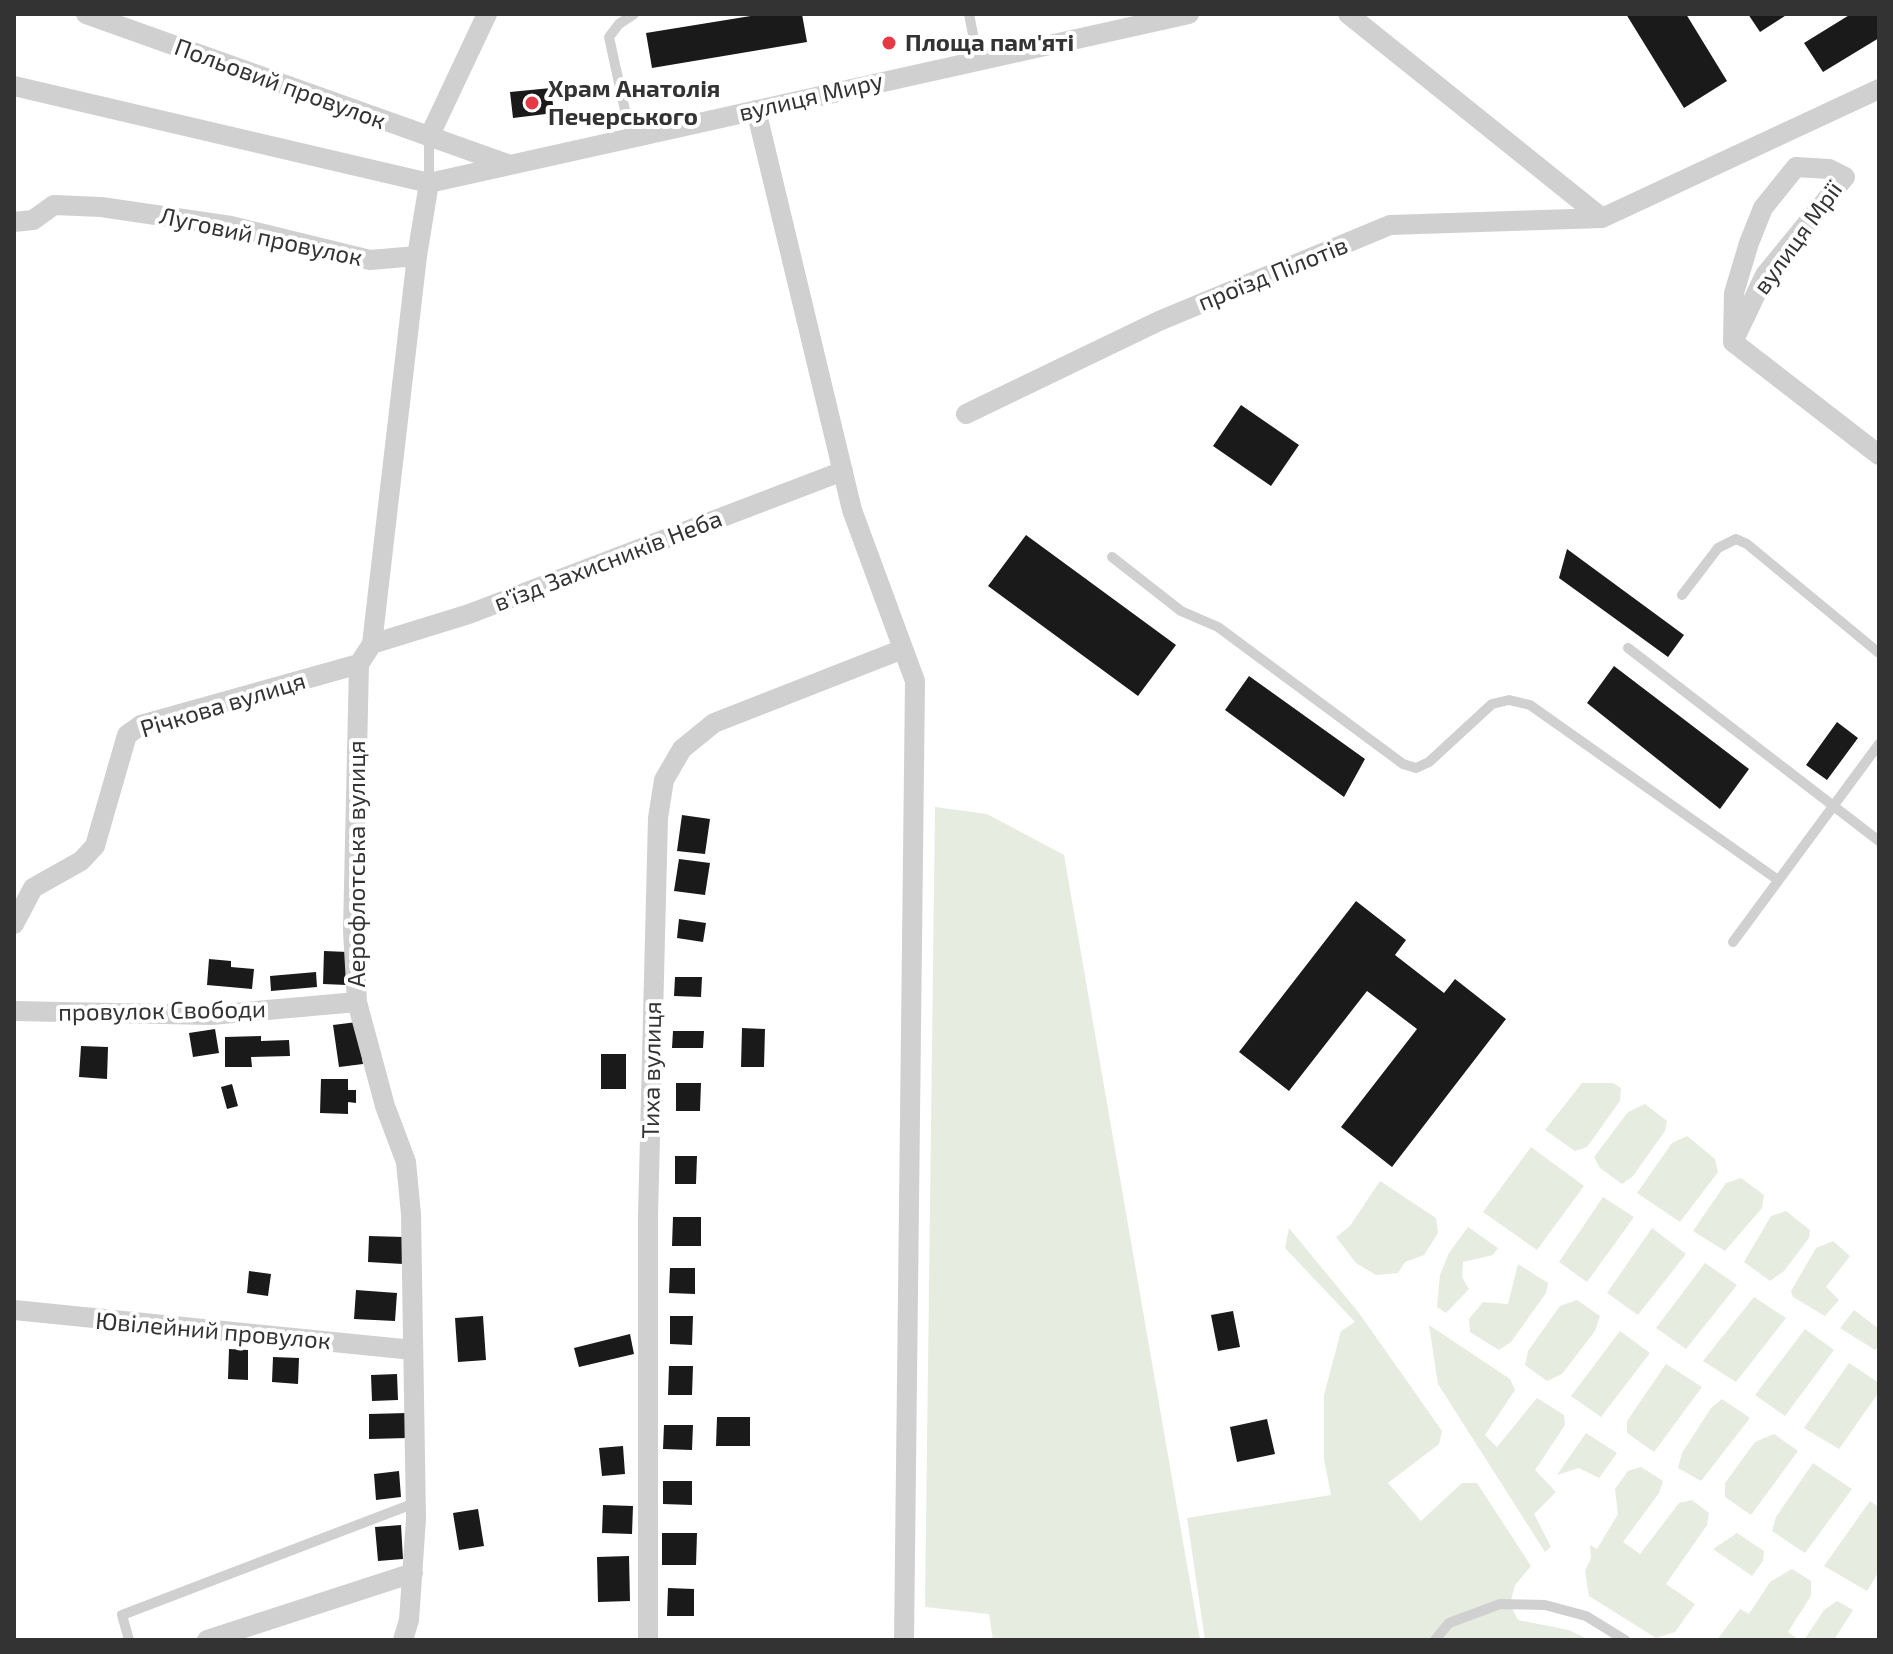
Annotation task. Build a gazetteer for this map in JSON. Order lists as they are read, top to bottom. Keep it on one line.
{"streets":{"street":["Польовий провулок","вулиця Миру","Луговий провулок","вулиця Мрії","проїзд Пілотів","в'їзд Захисників Неба","Річкова вулиця","Аерофлотська вулиця","провулок Свободи","Тиха вулиця","Ювілейний провулок"]},"crossings":[["Річкова вулиця","Аерофлотська вулиця"],["Аерофлотська вулиця","провулок Свободи"],["Аерофлотська вулиця","Ювілейний провулок"]],"places":["Площа пам'яті","Храм Анатолія Печерського"]}
